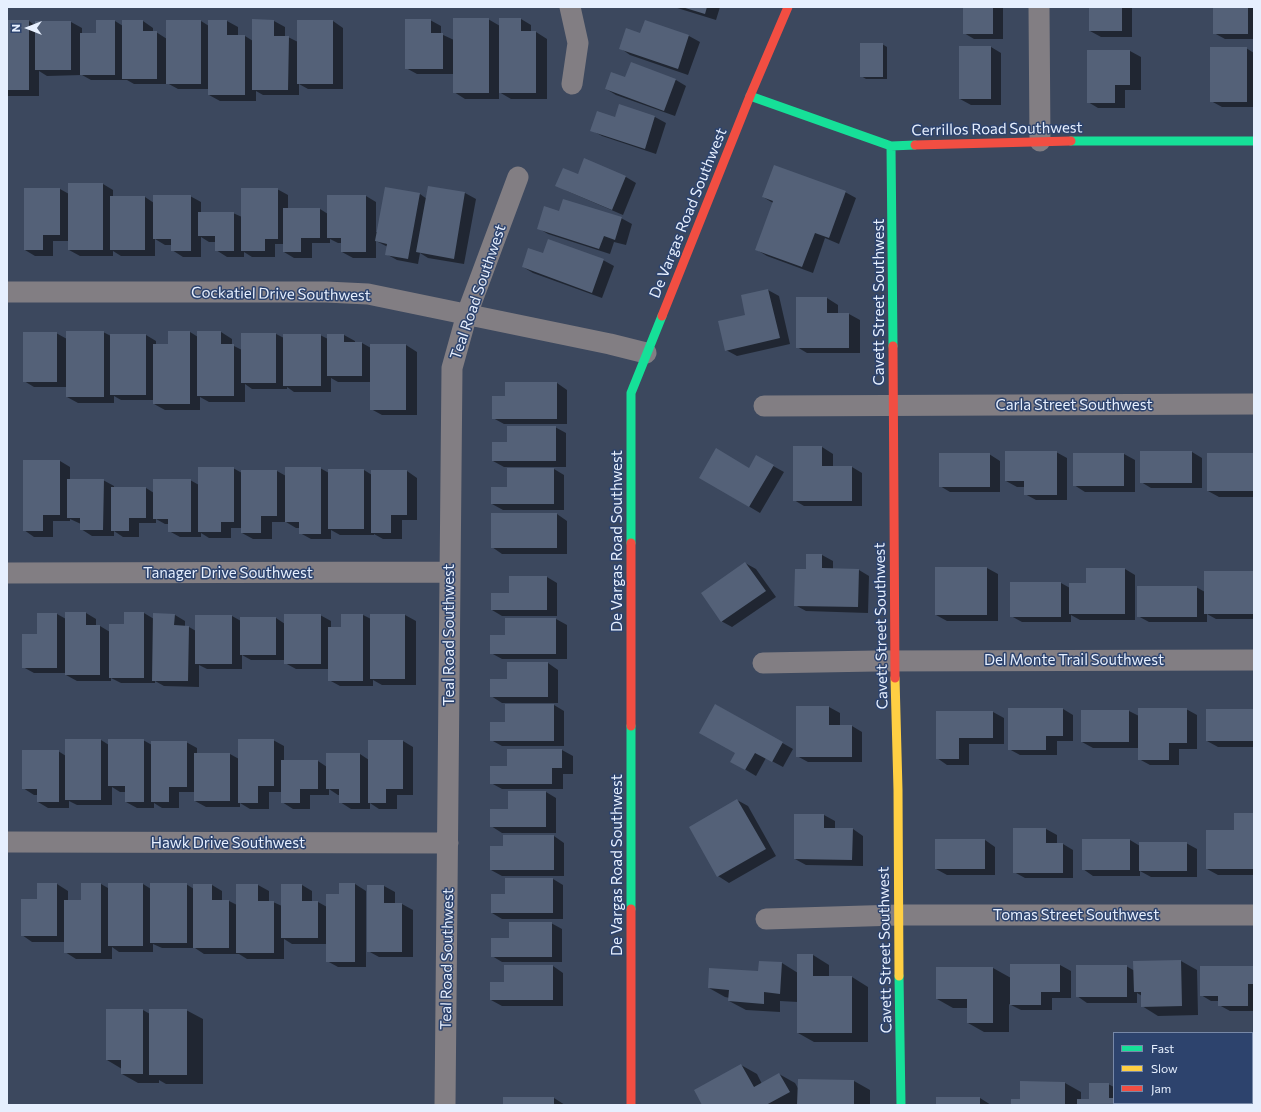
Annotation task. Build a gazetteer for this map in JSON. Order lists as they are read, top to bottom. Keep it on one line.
{"streets":{"street":["Cerrillos Road Southwest","De Vargas Road Southwest","Teal Road Southwest","Cockatiel Drive Southwest","Cavett Street Southwest","Carla Street Southwest","Tanager Drive Southwest","Del Monte Trail Southwest","Hawk Drive Southwest","Tomas Street Southwest"]},"crossings":[["Cerrillos Road Southwest","De Vargas Road Southwest"],["Cerrillos Road Southwest","Cavett Street Southwest"],["De Vargas Road Southwest","Cockatiel Drive Southwest"],["Teal Road Southwest","Cockatiel Drive Southwest"],["Teal Road Southwest","Tanager Drive Southwest"],["Teal Road Southwest","Hawk Drive Southwest"],["Cavett Street Southwest","Carla Street Southwest"],["Cavett Street Southwest","Del Monte Trail Southwest"],["Cavett Street Southwest","Tomas Street Southwest"]],"legend":["Fast","Slow","Jam"],"north":"left"}
